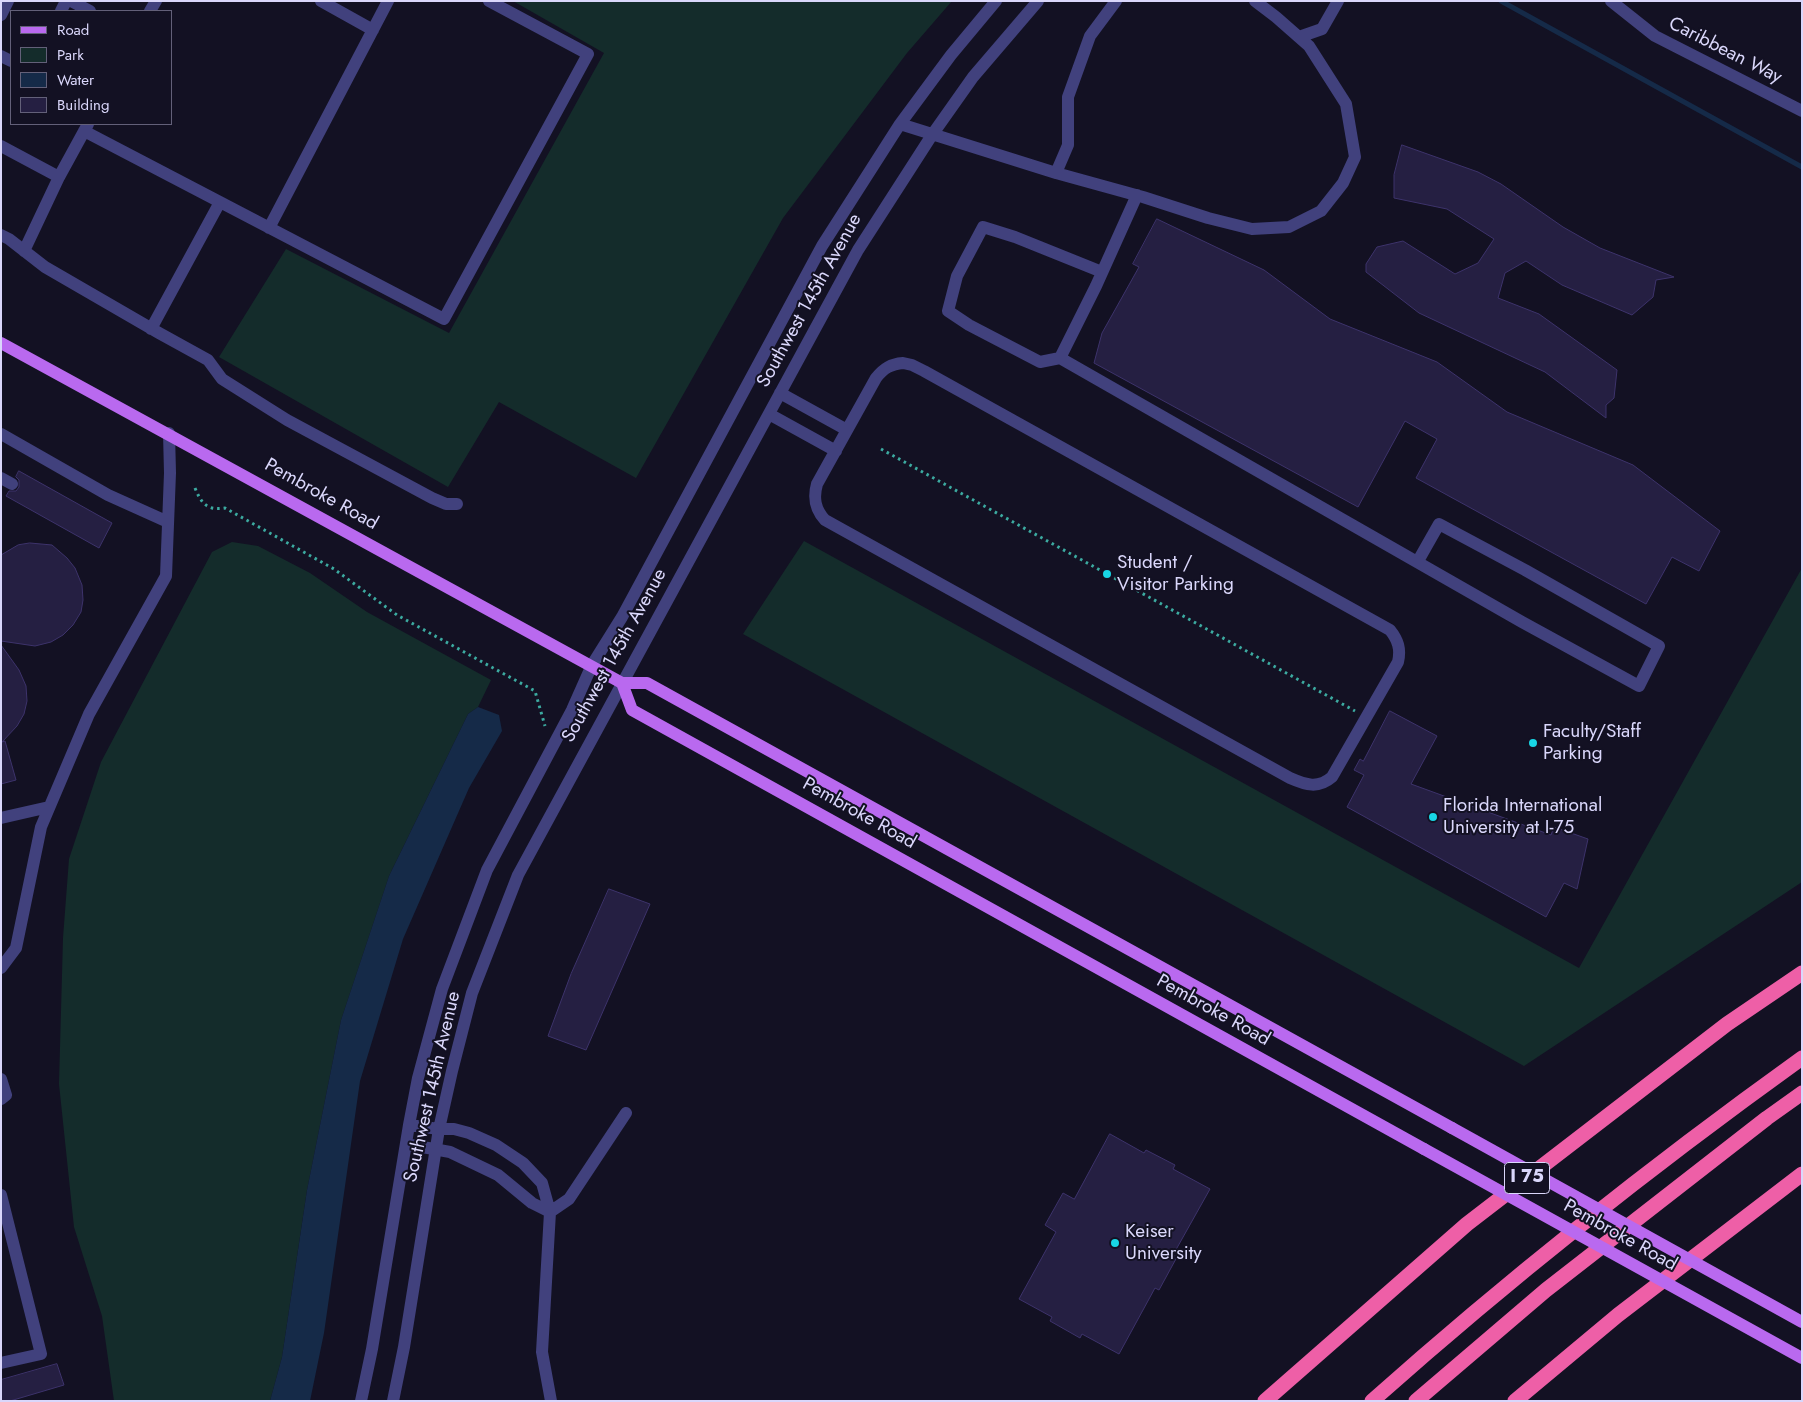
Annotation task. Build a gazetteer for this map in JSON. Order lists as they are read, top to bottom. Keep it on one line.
{"streets":{"highway":["I 75"],"main road":["Pembroke Road"],"street":["Caribbean Way","Southwest 145th Avenue"]},"crossings":[["Southwest 145th Avenue","Pembroke Road"]],"places":["Student / Visitor Parking","Faculty/Staff Parking","Florida International University at I-75","Keiser University"],"legend":["Road","Park","Water","Building"]}
